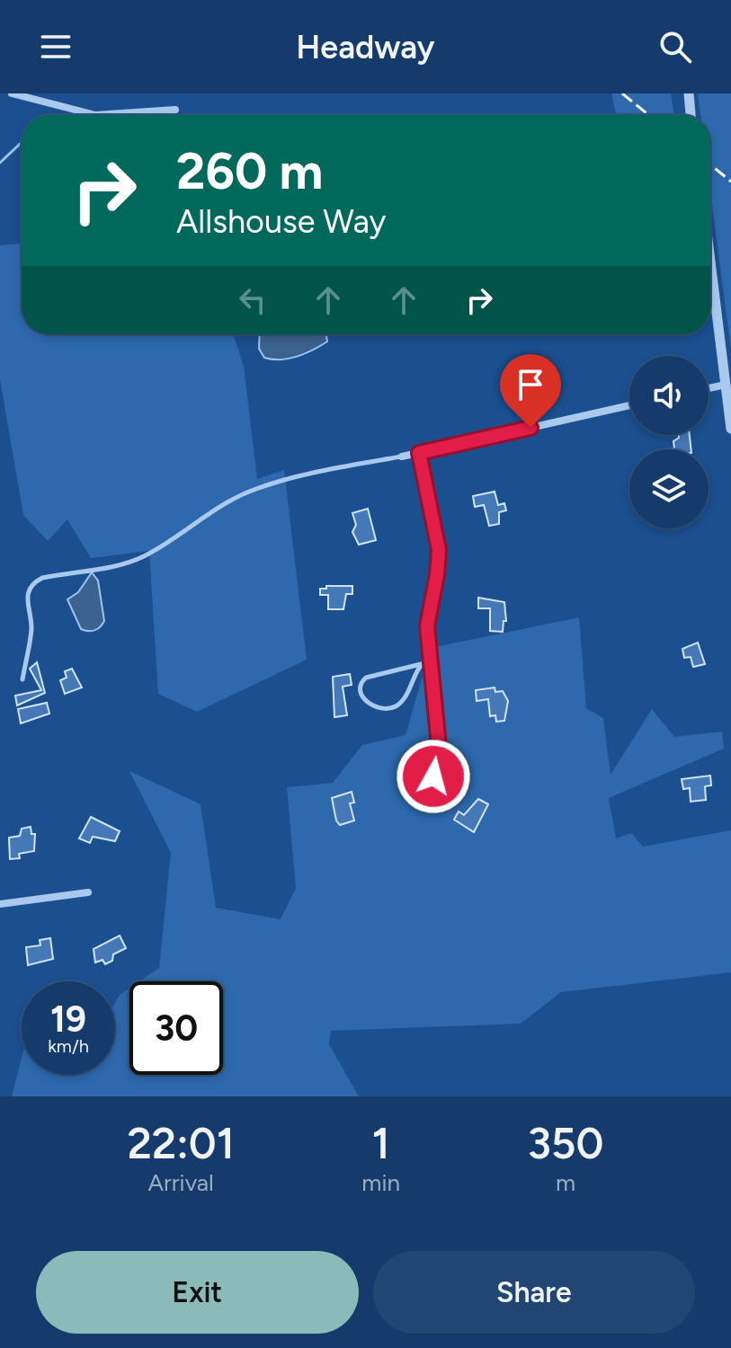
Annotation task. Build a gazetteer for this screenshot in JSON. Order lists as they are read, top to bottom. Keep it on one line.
{"page":{"header":"Headway","turn":["260 m","Allshouse Way"],"speed":"19 km/h","limit":"30","eta":["22:01","Arrival","1","min","350","m"],"buttons":["Exit","Share"]}}
